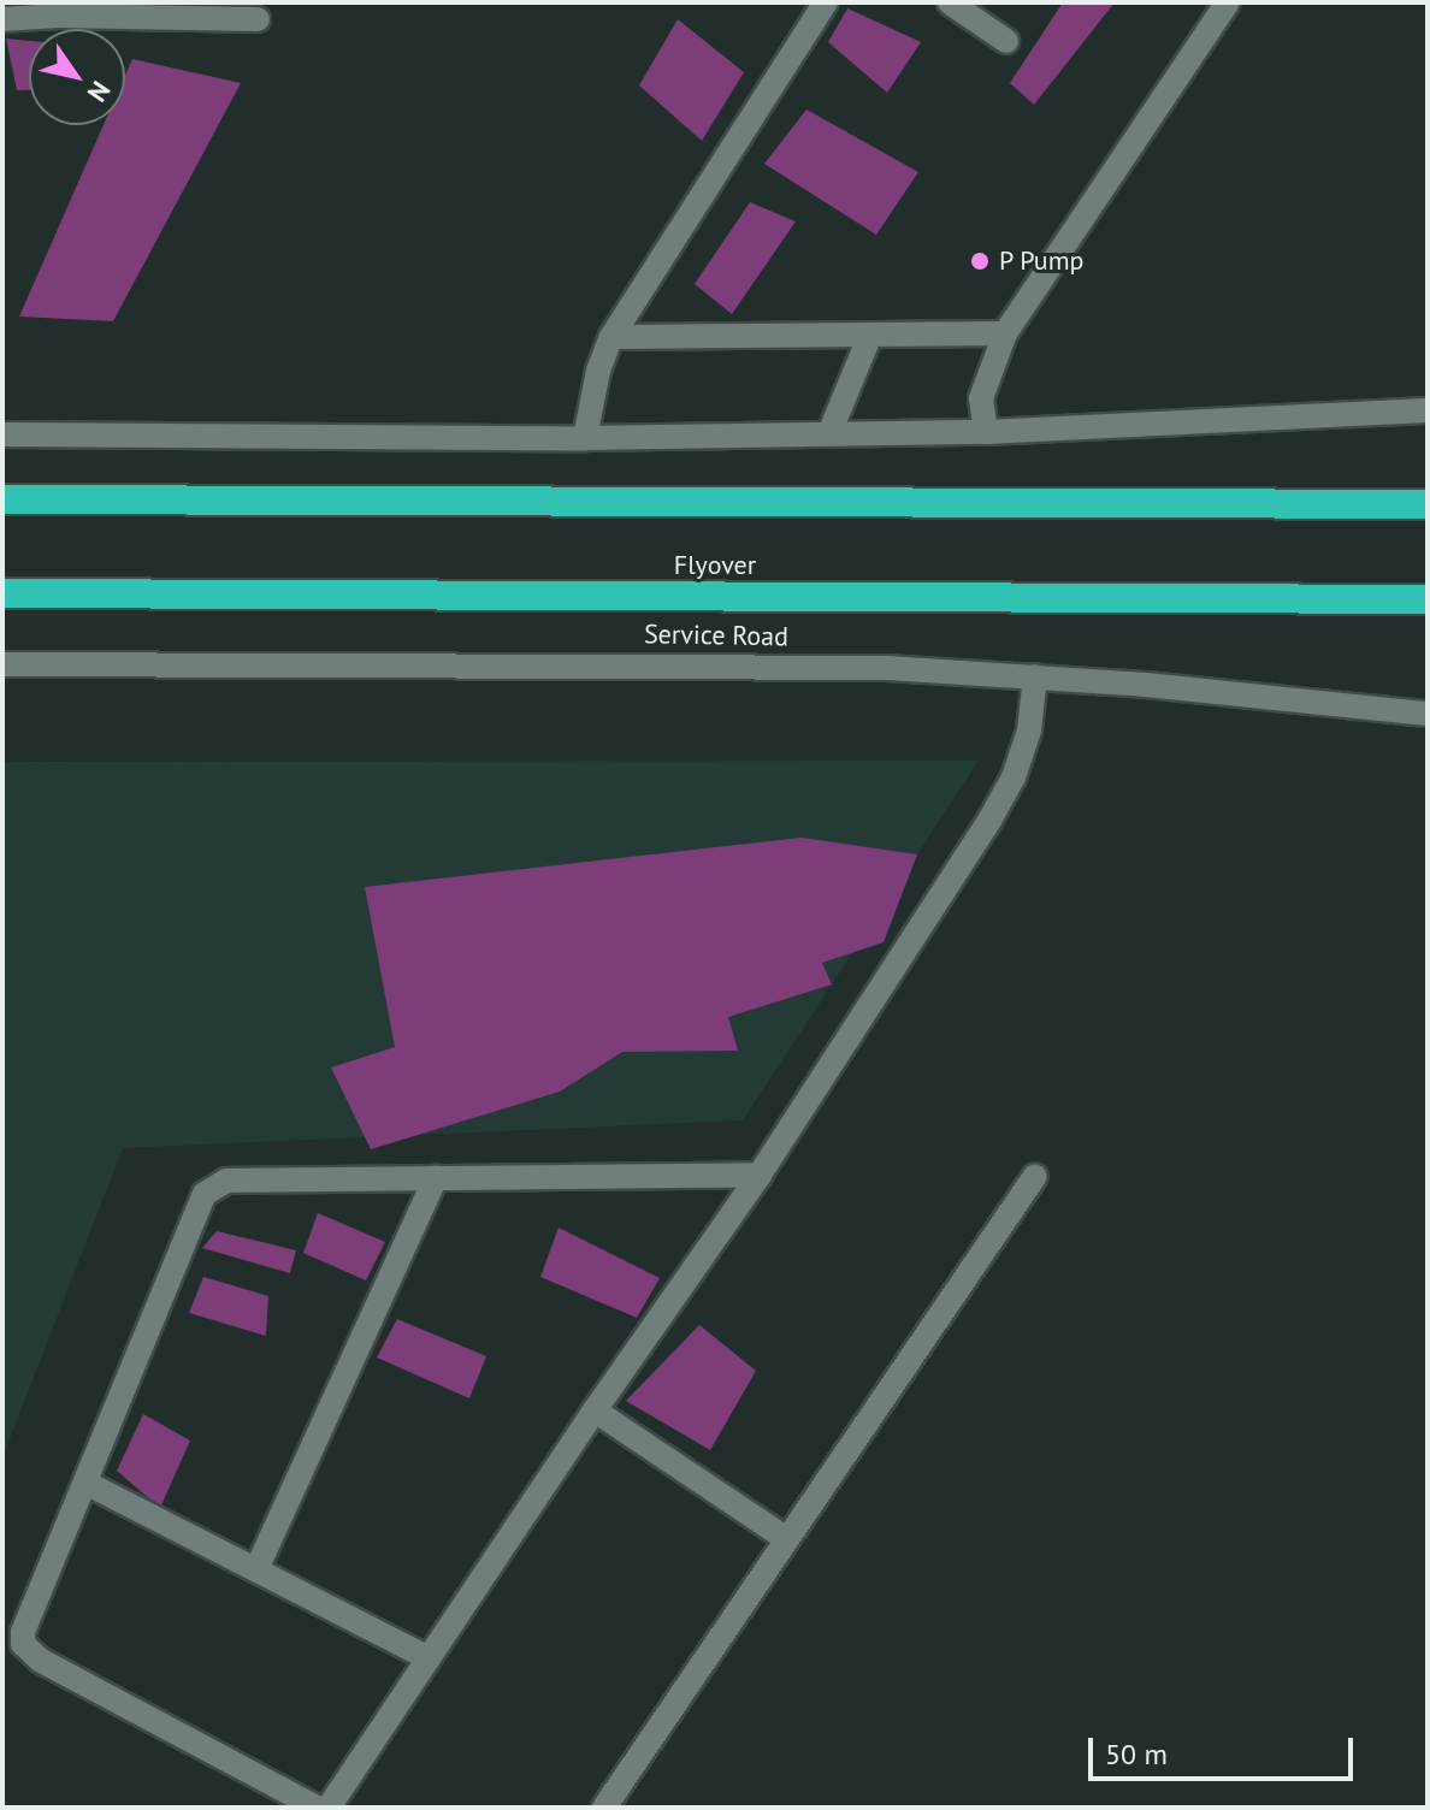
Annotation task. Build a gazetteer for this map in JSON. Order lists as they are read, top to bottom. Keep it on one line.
{"streets":{"highway":["Flyover"],"street":["Service Road"]},"places":["P Pump"],"scale_bar":"50 m","north":"bottom right"}
